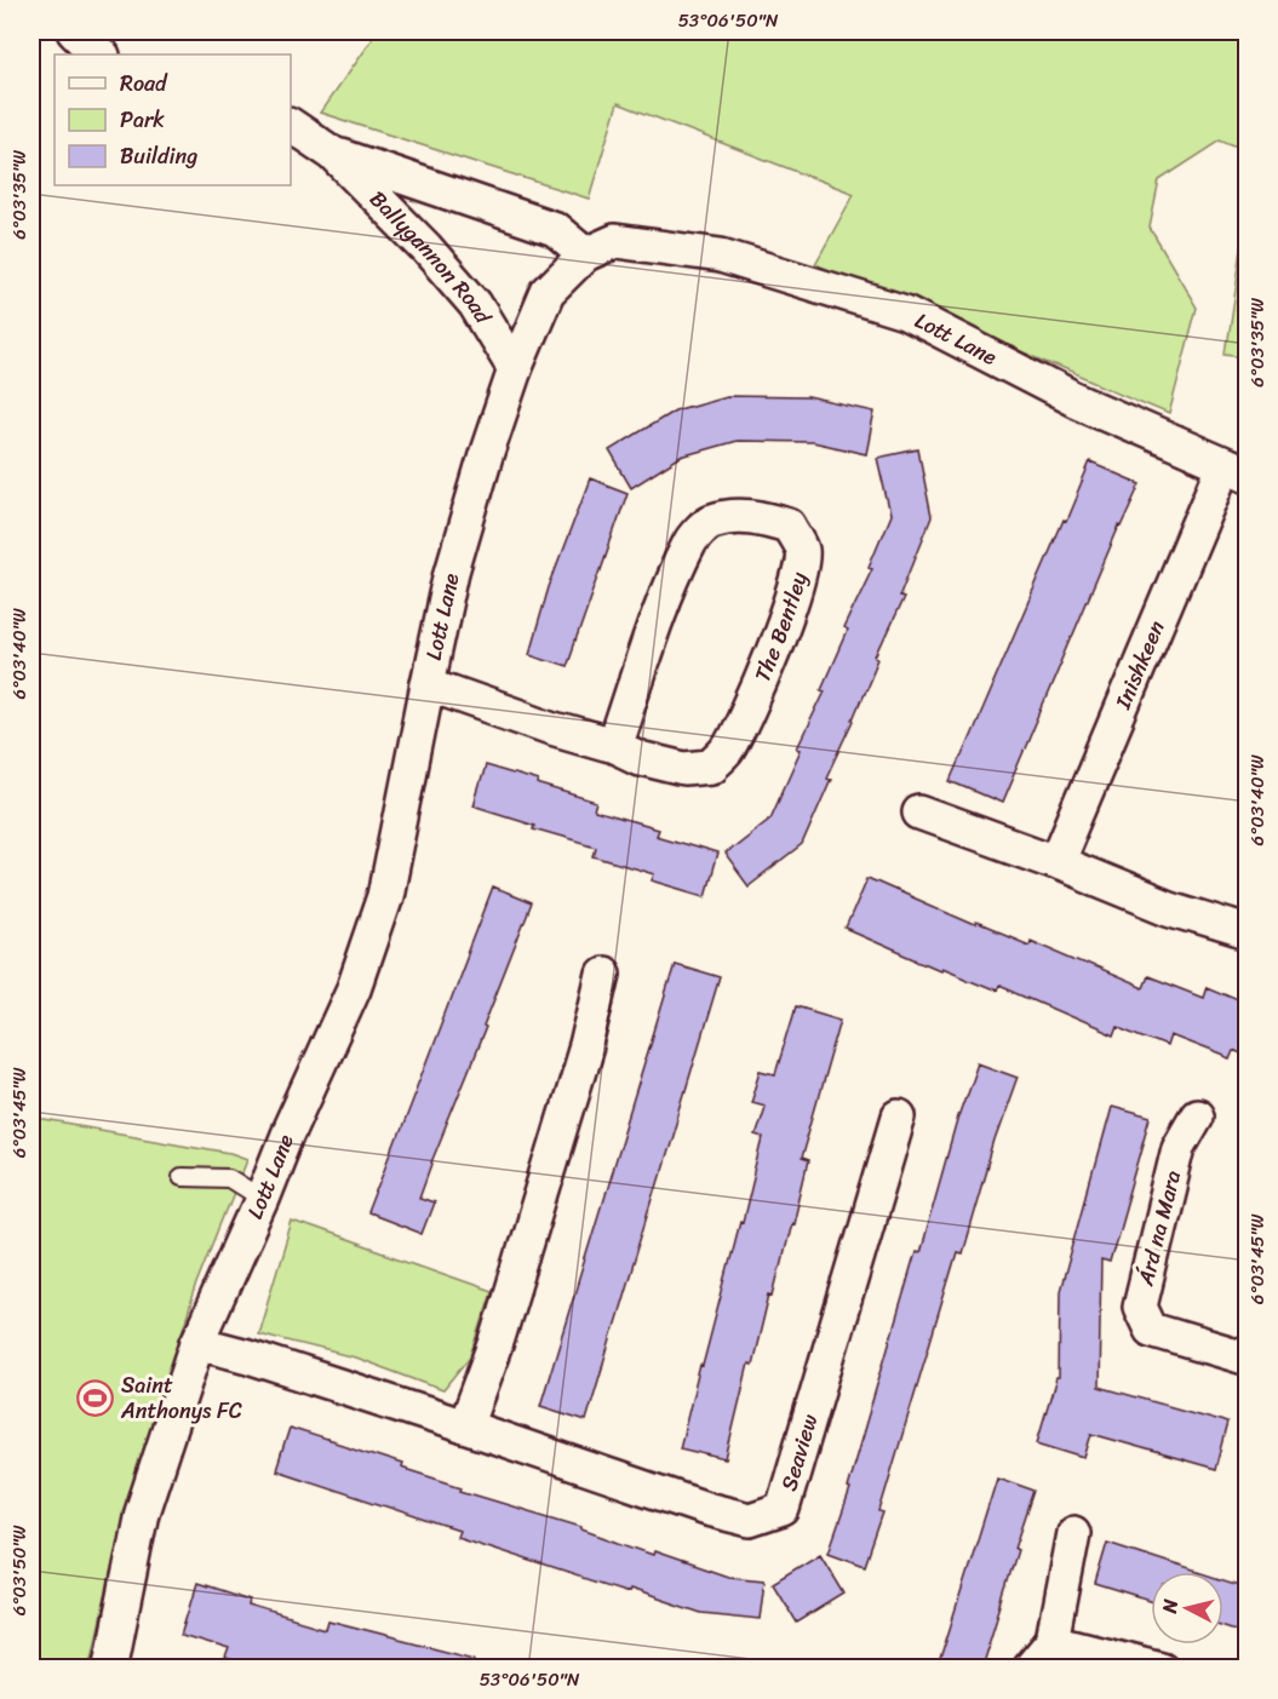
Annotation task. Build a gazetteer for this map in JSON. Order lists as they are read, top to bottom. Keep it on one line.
{"streets":{"street":["Ballygannon Road","Lott Lane","The Bentley","Inishkeen","Árd na Mara","Seaview"]},"crossings":[["Ballygannon Road","Lott Lane"],["Lott Lane","The Bentley"],["Lott Lane","Inishkeen"],["Lott Lane","Seaview"]],"places":{"sports":["Saint Anthonys FC"]},"legend":["Road","Park","Building"],"north":"left","coordinates":["53°06'50\"N","6°03'35\"W","6°03'40\"W","6°03'45\"W","6°03'50\"W"]}
